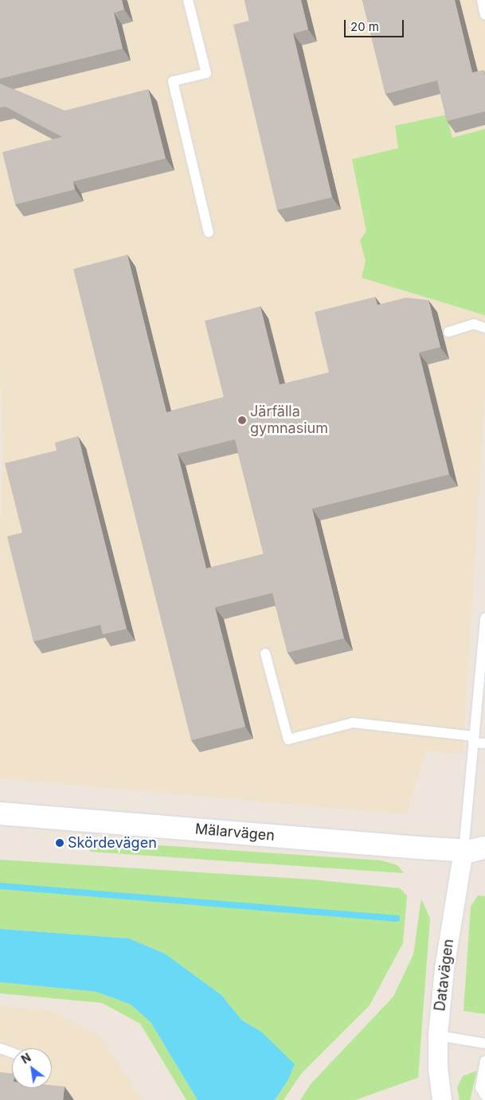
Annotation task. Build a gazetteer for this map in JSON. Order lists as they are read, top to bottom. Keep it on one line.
{"streets":{"street":["Mälarvägen","Datavägen"]},"crossings":[["Mälarvägen","Datavägen"]],"places":["Järfälla gymnasium","Skördevägen"],"scale_bar":"20 m","north":"top left"}
